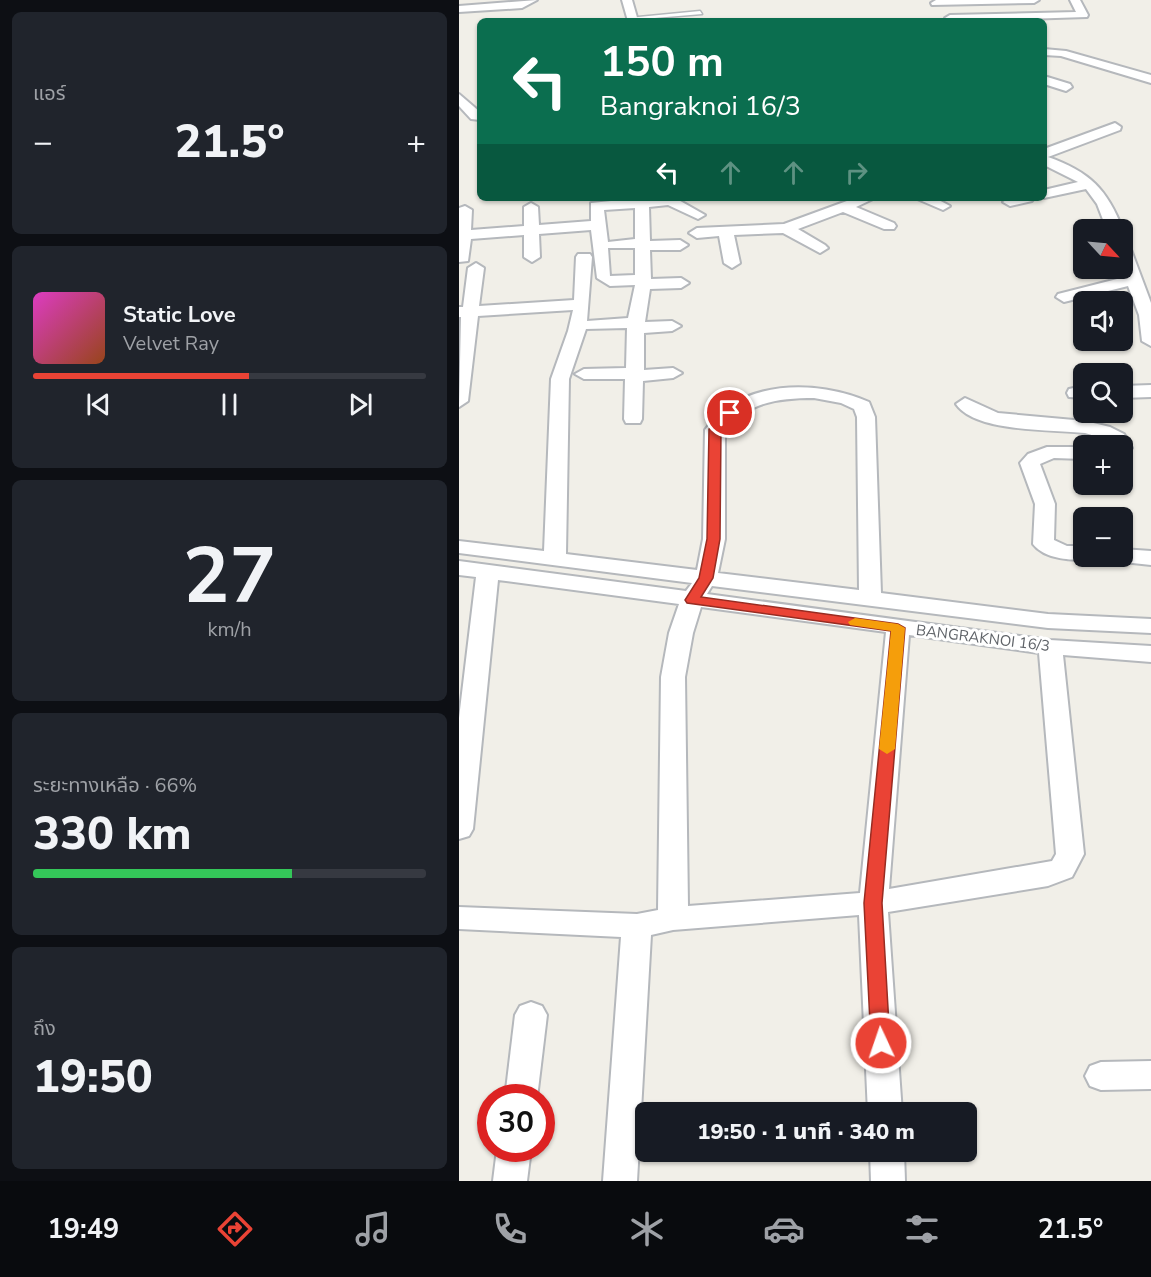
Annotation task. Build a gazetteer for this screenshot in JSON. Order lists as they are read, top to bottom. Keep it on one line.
{"streets":{"street":["BANGRAKNOI 16/3"]},"north":"bottom right","page":{"tile":["แอร์",["27","km/h"],["ระยะทางเหลือ · 66%","330 km"],["ถึง","19:50"]],"turn":["150 m","Bangraknoi 16/3"],"heat":["−","21.5°","+"],"map_buttons":["+","−"],"song":["Static Love","Velvet Ray"],"limit":"30","trip":"19:50 · 1 นาที · 340 m","tabs":["19:49","21.5°"]}}
